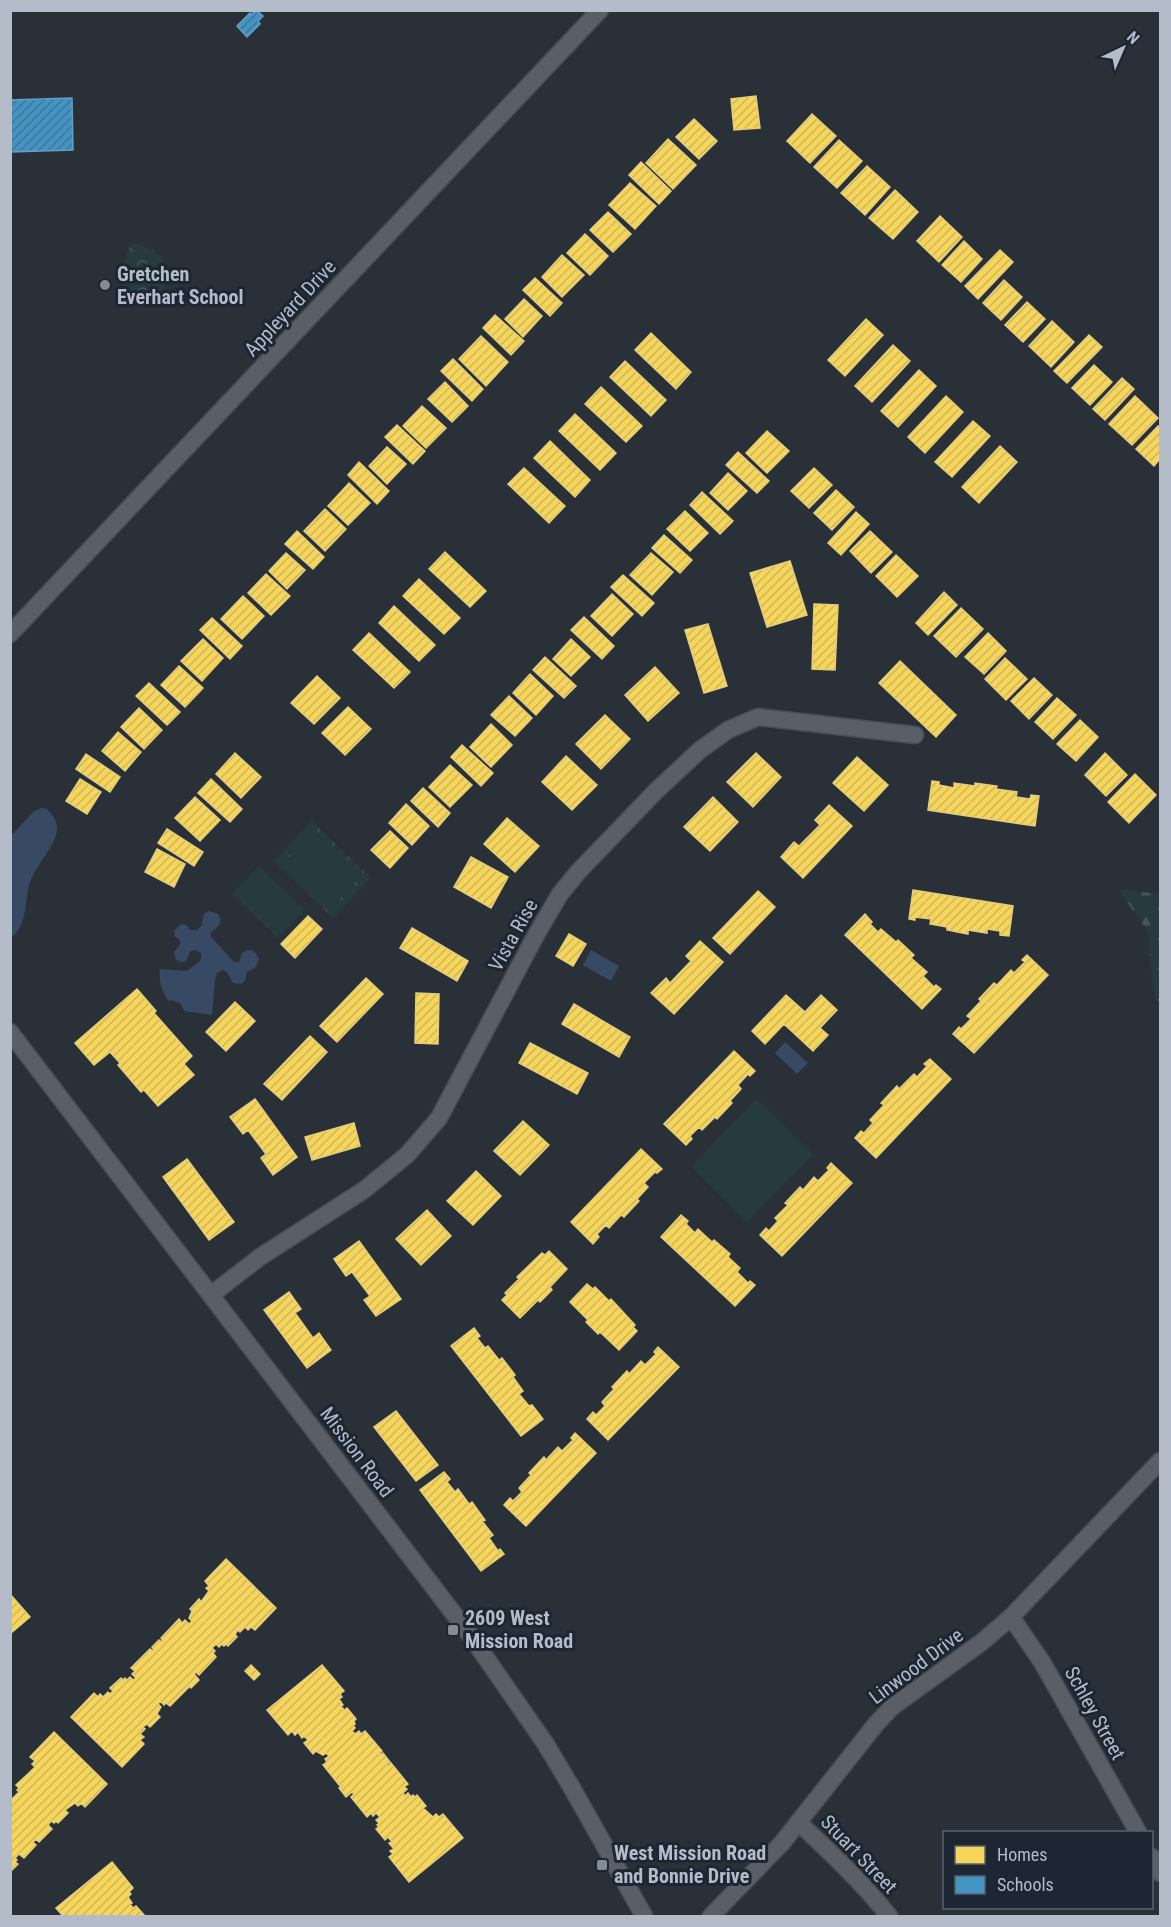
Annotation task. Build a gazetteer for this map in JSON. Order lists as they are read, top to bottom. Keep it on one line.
{"streets":{"street":["Appleyard Drive","Vista Rise","Mission Road","Linwood Drive","Schley Street","Stuart Street"]},"crossings":[["Vista Rise","Mission Road"],["Linwood Drive","Schley Street"],["Linwood Drive","Stuart Street"]],"places":{"other":["Gretchen Everhart School"],"transit":["2609 West Mission Road","West Mission Road and Bonnie Drive"]},"legend":["Homes","Schools"],"north":"top right"}
